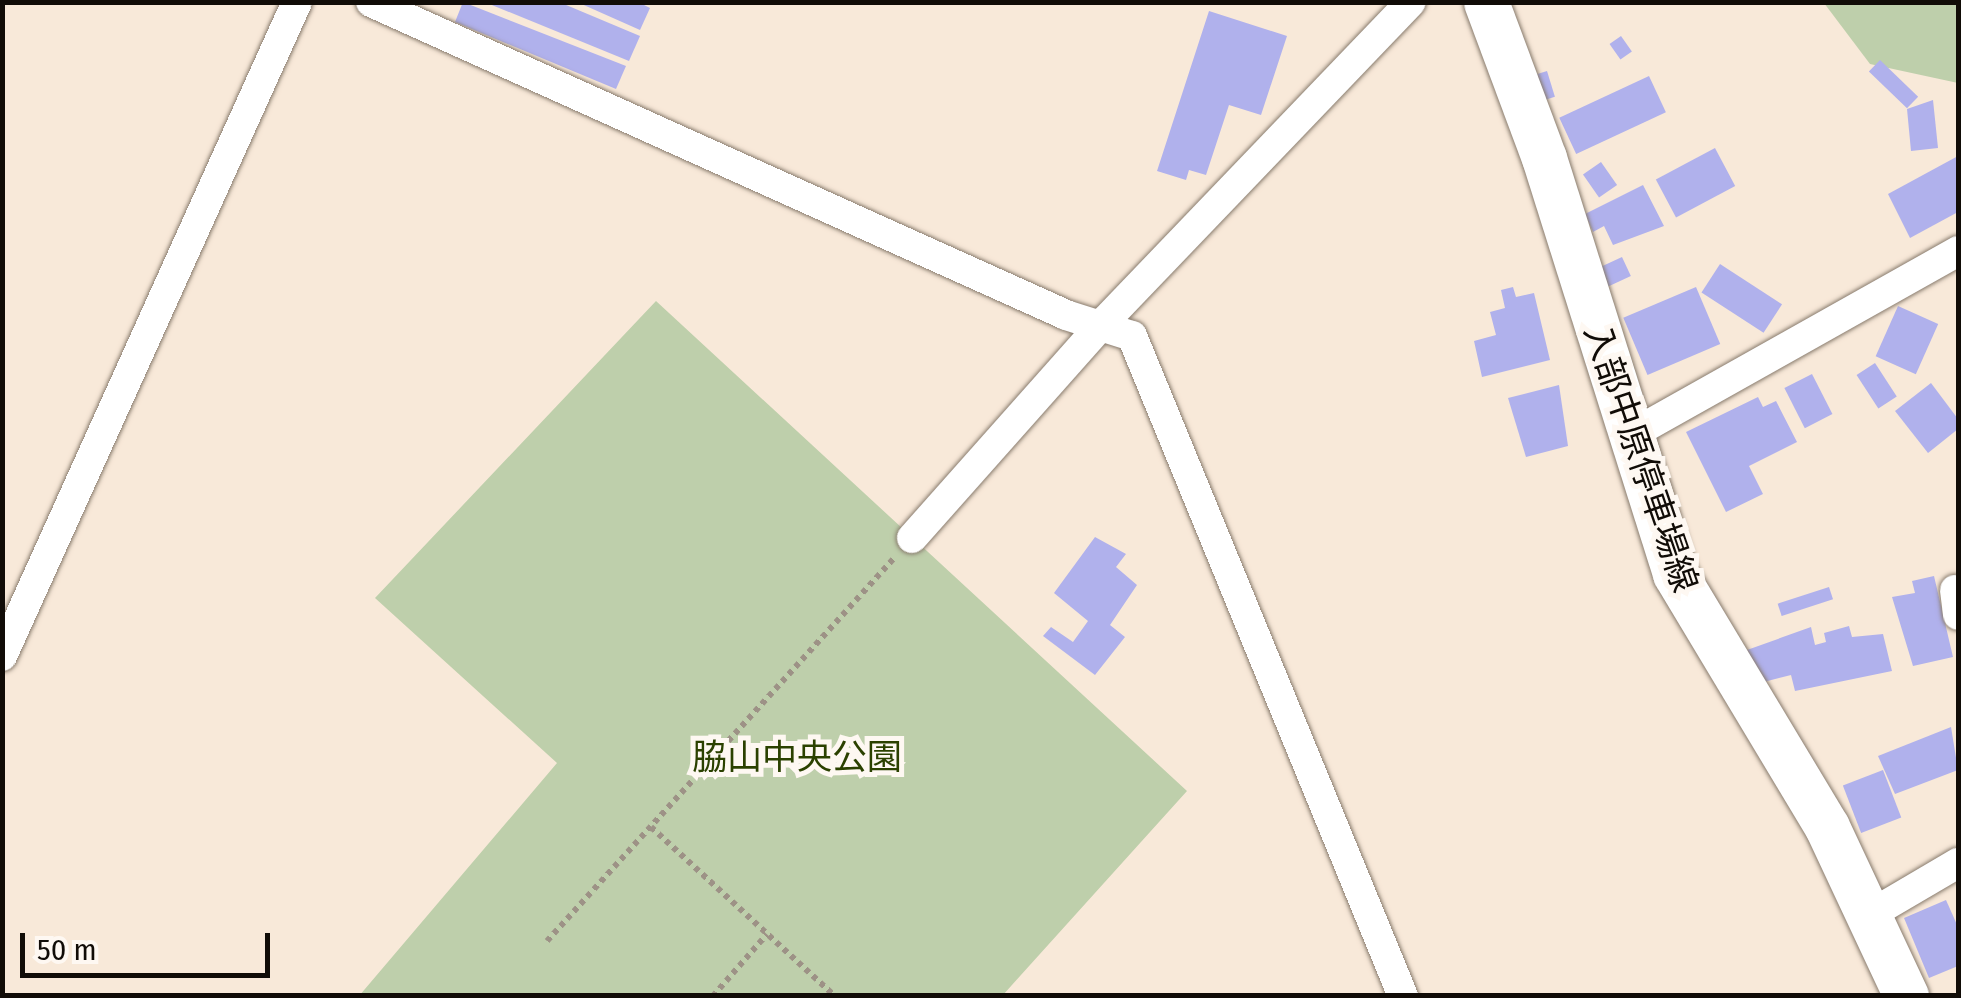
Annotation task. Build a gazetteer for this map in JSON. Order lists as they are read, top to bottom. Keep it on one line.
{"streets":{"main road":["入部中原停車場線"]},"parks":["脇山中央公園"],"scale_bar":"50 m"}
